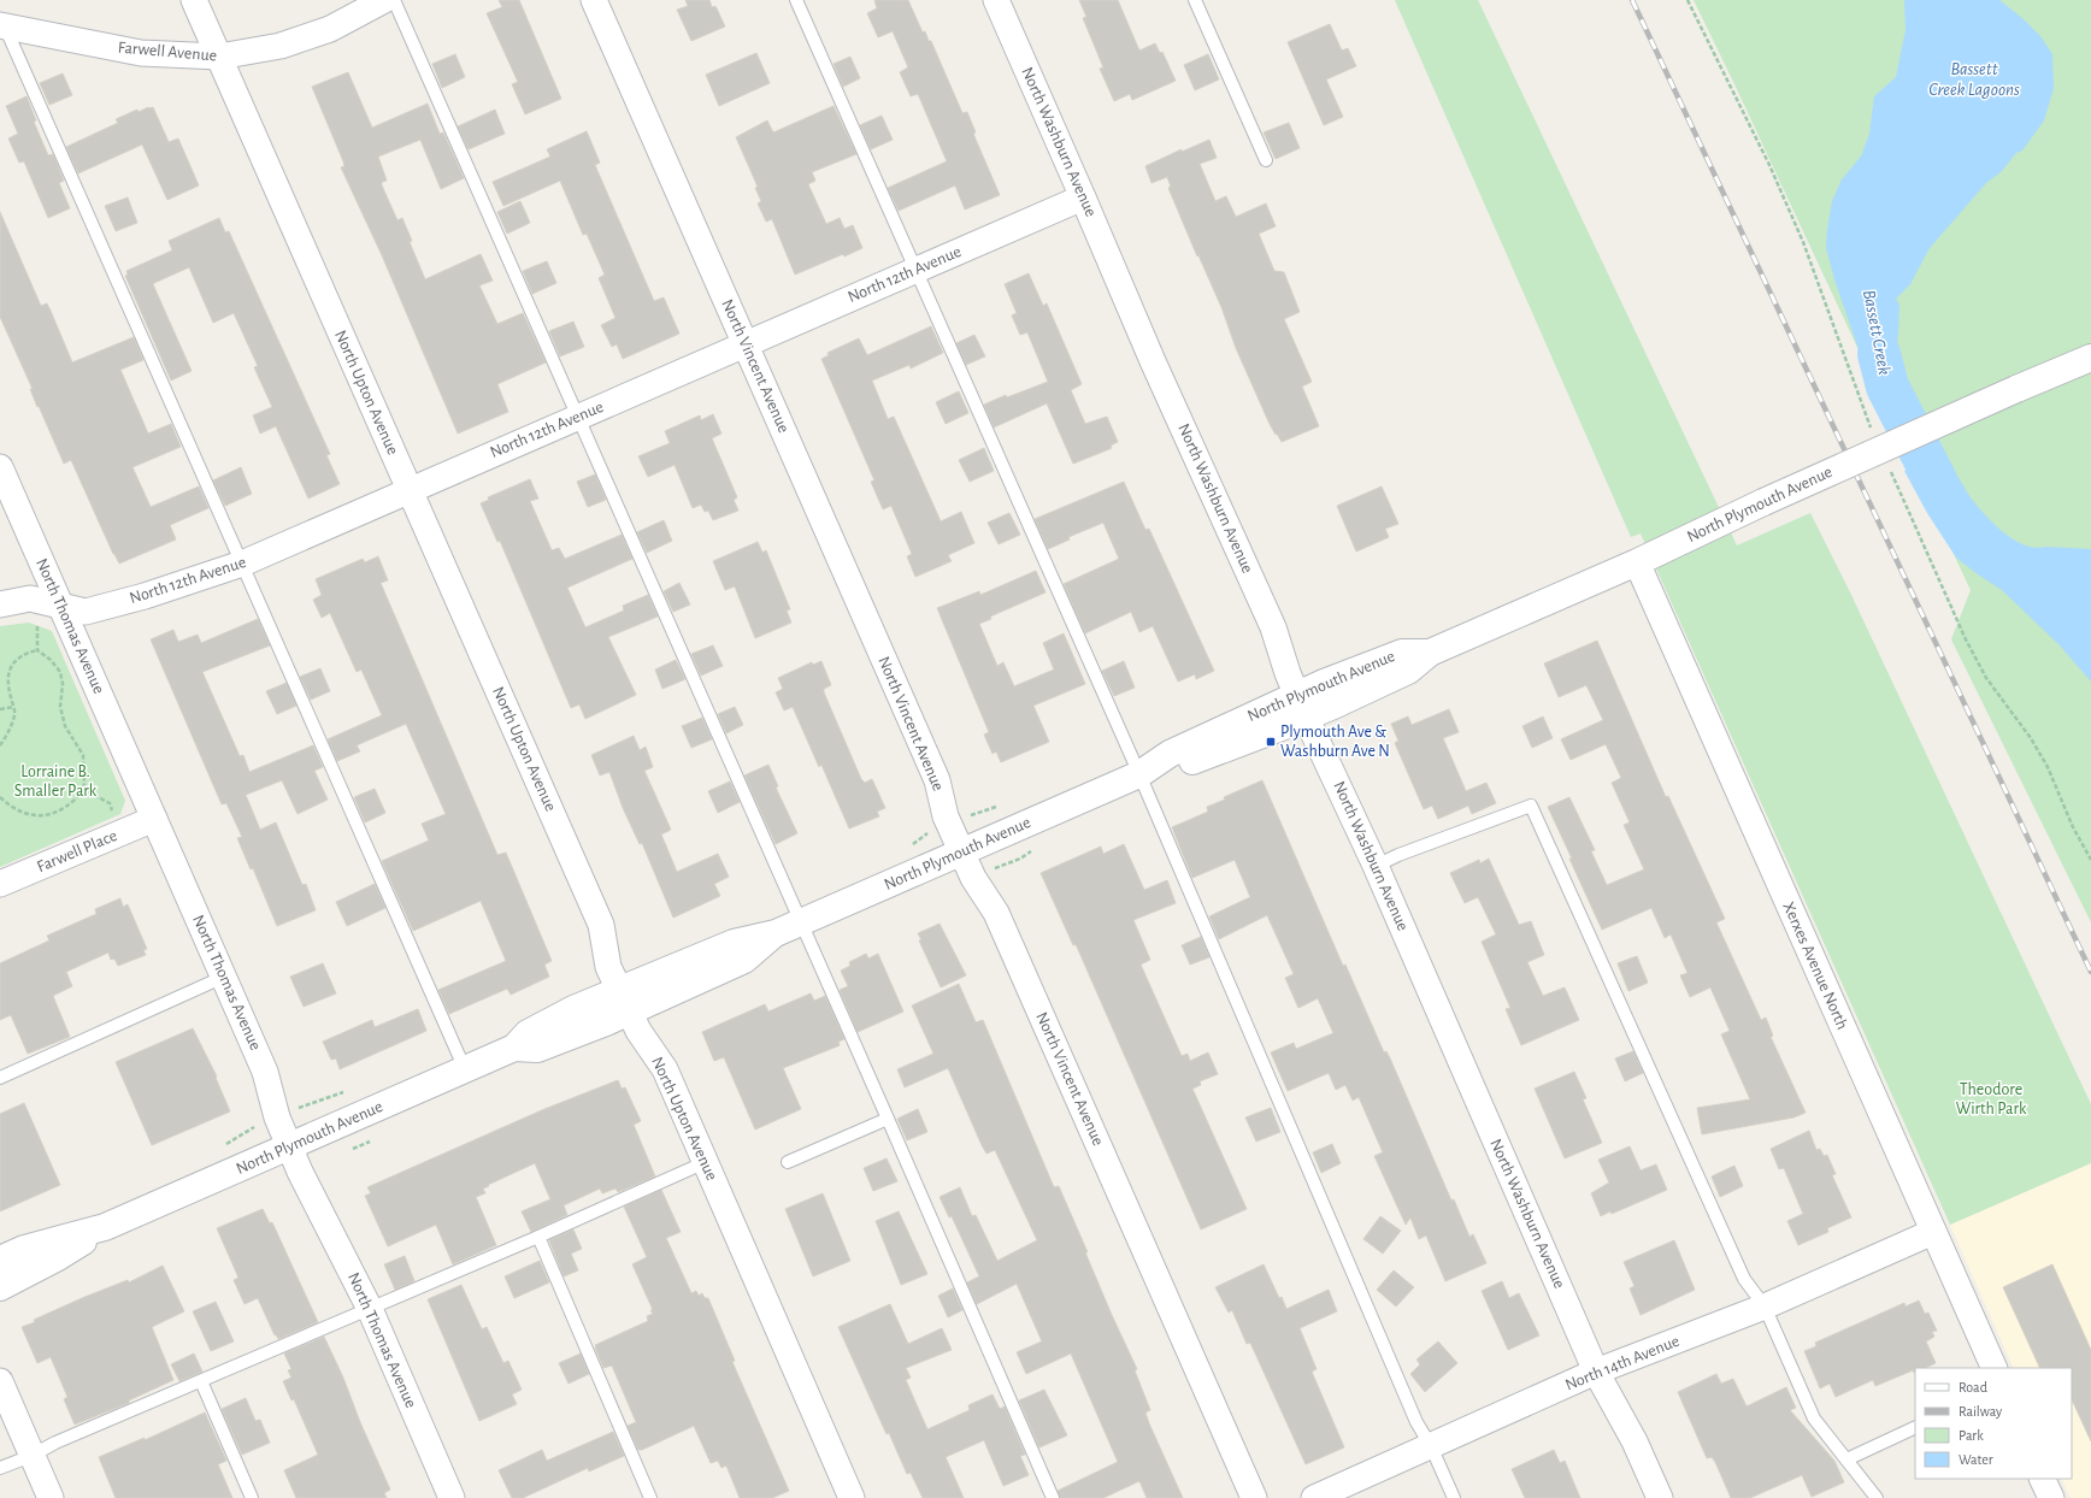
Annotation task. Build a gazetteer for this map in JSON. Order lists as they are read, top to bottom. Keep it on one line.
{"streets":{"street":["Farwell Avenue","North Washburn Avenue","North 12th Avenue","North Vincent Avenue","North Upton Avenue","North Plymouth Avenue","North Thomas Avenue","Farwell Place","Xerxes Avenue North","North 14th Avenue"]},"crossings":[["Farwell Avenue","North Upton Avenue"],["North Washburn Avenue","North 12th Avenue"],["North Washburn Avenue","North Plymouth Avenue"],["North Washburn Avenue","North 14th Avenue"],["North 12th Avenue","North Vincent Avenue"],["North 12th Avenue","North Upton Avenue"],["North 12th Avenue","North Thomas Avenue"],["North Vincent Avenue","North Plymouth Avenue"],["North Upton Avenue","North Plymouth Avenue"],["North Plymouth Avenue","North Thomas Avenue"],["North Plymouth Avenue","Xerxes Avenue North"],["North Thomas Avenue","Farwell Place"],["Xerxes Avenue North","North 14th Avenue"]],"water":["Bassett Creek Lagoons","Bassett Creek"],"parks":["Lorraine B. Smaller Park","Theodore Wirth Park"],"places":{"transit":["Plymouth Ave & Washburn Ave N"]},"legend":["Road","Railway","Park","Water"]}
